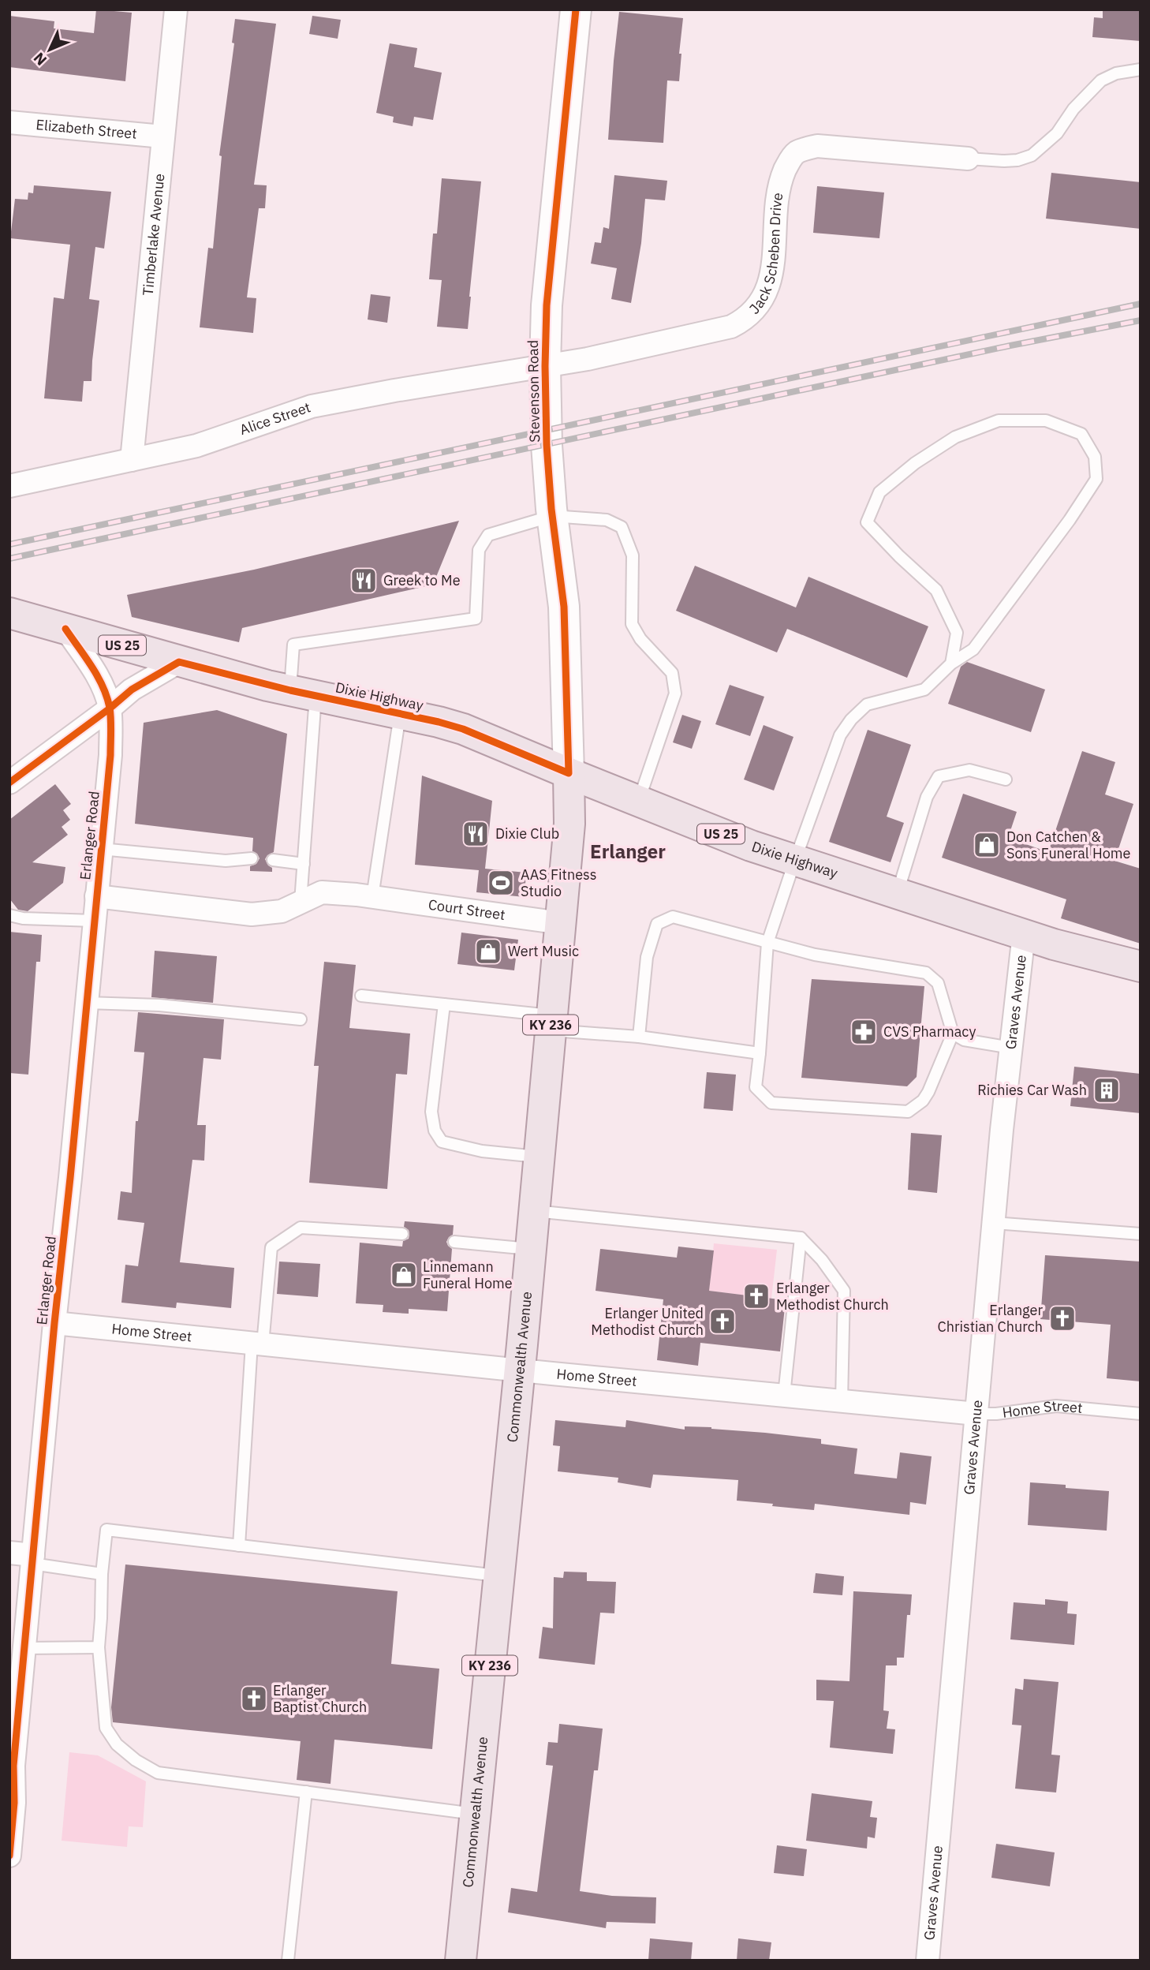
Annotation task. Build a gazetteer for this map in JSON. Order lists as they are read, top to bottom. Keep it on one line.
{"streets":{"main road":["Stevenson Road","US 25","Dixie Highway","KY 236","Commonwealth Avenue"],"street":["Elizabeth Street","Timberlake Avenue","Jack Scheben Drive","Alice Street","Erlanger Road","Court Street","Graves Avenue","Home Street"]},"crossings":[["Elizabeth Street","Timberlake Avenue"],["Timberlake Avenue","Alice Street"],["Jack Scheben Drive","Stevenson Road"],["Jack Scheben Drive","Alice Street"],["Stevenson Road","Alice Street"],["Stevenson Road","Dixie Highway"],["Stevenson Road","Commonwealth Avenue"],["Dixie Highway","Erlanger Road"],["Dixie Highway","Graves Avenue"],["Dixie Highway","Commonwealth Avenue"],["Erlanger Road","Court Street"],["Erlanger Road","Home Street"],["Court Street","Commonwealth Avenue"],["Graves Avenue","Home Street"],["Home Street","Commonwealth Avenue"]],"districts":["Erlanger"],"places":{"restaurant":["Greek to Me","Dixie Club"],"shop":["Don Catchen & Sons Funeral Home","Wert Music","Linnemann Funeral Home"],"sports":["AAS Fitness Studio"],"pharmacy":["CVS Pharmacy"],"building":["Richies Car Wash"],"church":["Erlanger Methodist Church","Erlanger Christian Church","Erlanger United Methodist Church","Erlanger Baptist Church"]},"north":"bottom left"}
